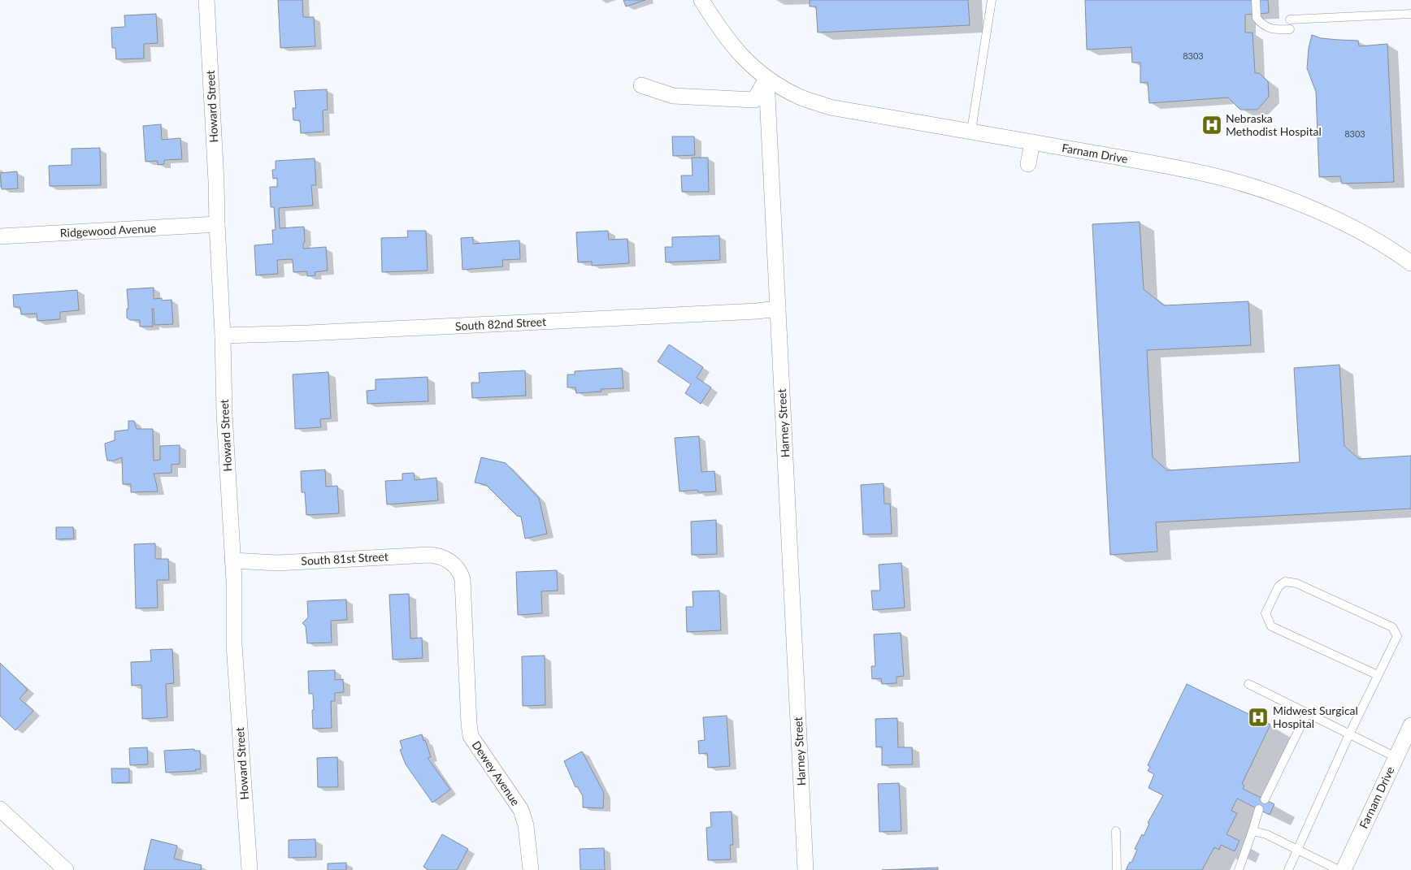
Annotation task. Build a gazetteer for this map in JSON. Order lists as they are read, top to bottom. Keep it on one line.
{"streets":{"street":["Howard Street","Farnam Drive","Ridgewood Avenue","South 82nd Street","Harney Street","South 81st Street","Dewey Avenue"]},"crossings":[["Howard Street","Ridgewood Avenue"],["Howard Street","South 82nd Street"],["Howard Street","South 81st Street"],["Farnam Drive","Harney Street"],["South 82nd Street","Harney Street"],["South 81st Street","Dewey Avenue"]],"places":{"hospital":["Nebraska Methodist Hospital","Midwest Surgical Hospital"]},"house_numbers":["8303","8303"]}
